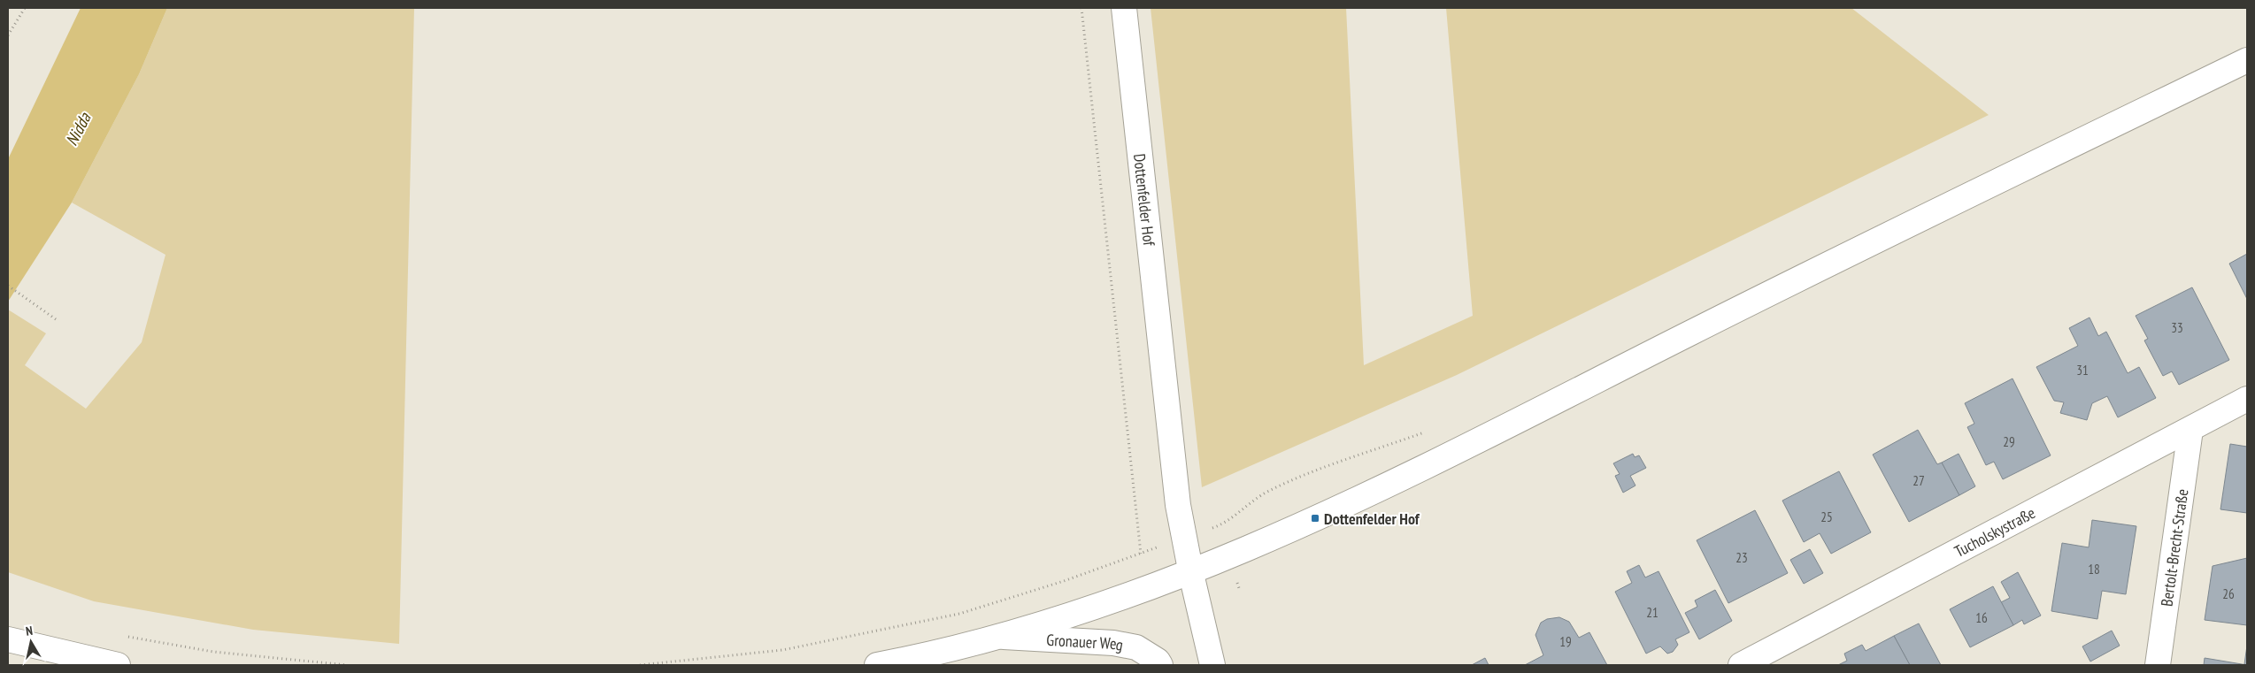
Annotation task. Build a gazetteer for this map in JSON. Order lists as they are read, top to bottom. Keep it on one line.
{"streets":{"street":["Dottenfelder Hof","Tucholskystraße","Bertolt-Brecht-Straße","Gronauer Weg"]},"crossings":[["Tucholskystraße","Bertolt-Brecht-Straße"]],"water":["Nidda"],"places":{"transit":["Dottenfelder Hof"]},"house_numbers":["33","31","29","27","25","23","18","26","21","16","19"],"north":"top"}
